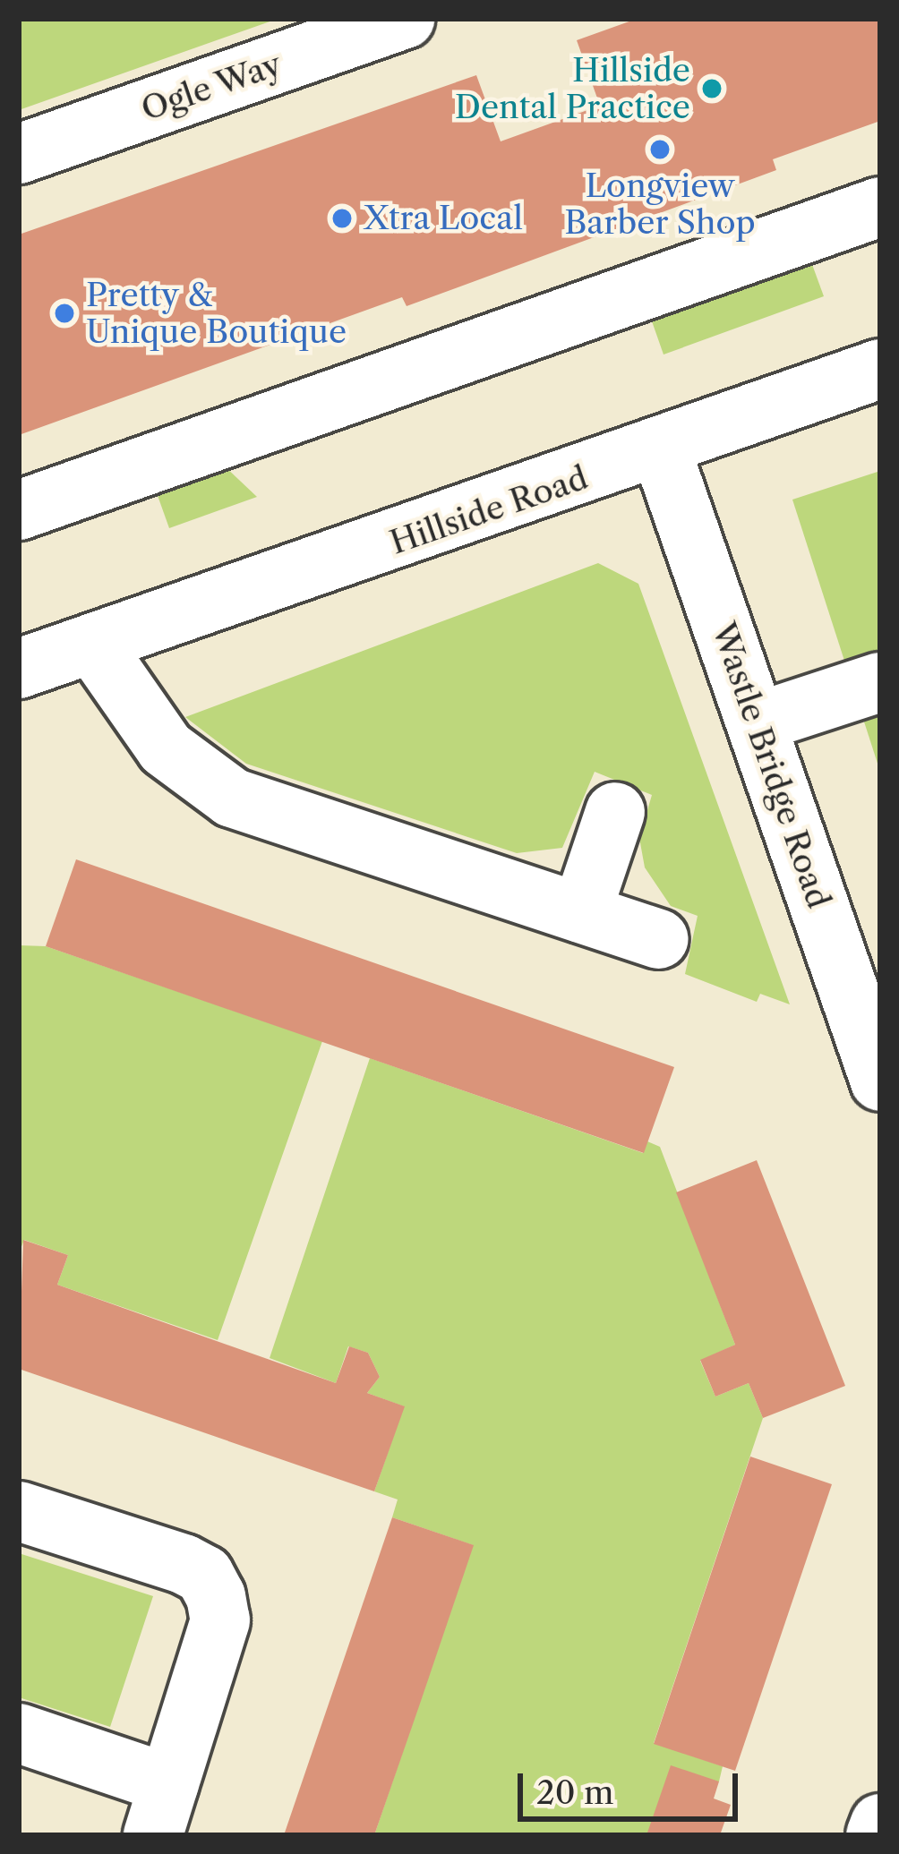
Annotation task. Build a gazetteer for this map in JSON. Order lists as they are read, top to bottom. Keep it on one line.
{"streets":{"street":["Ogle Way","Hillside Road","Wastle Bridge Road"]},"crossings":[["Hillside Road","Wastle Bridge Road"]],"places":["Hillside Dental Practice","Longview Barber Shop","Xtra Local","Pretty & Unique Boutique"],"scale_bar":"20 m"}
